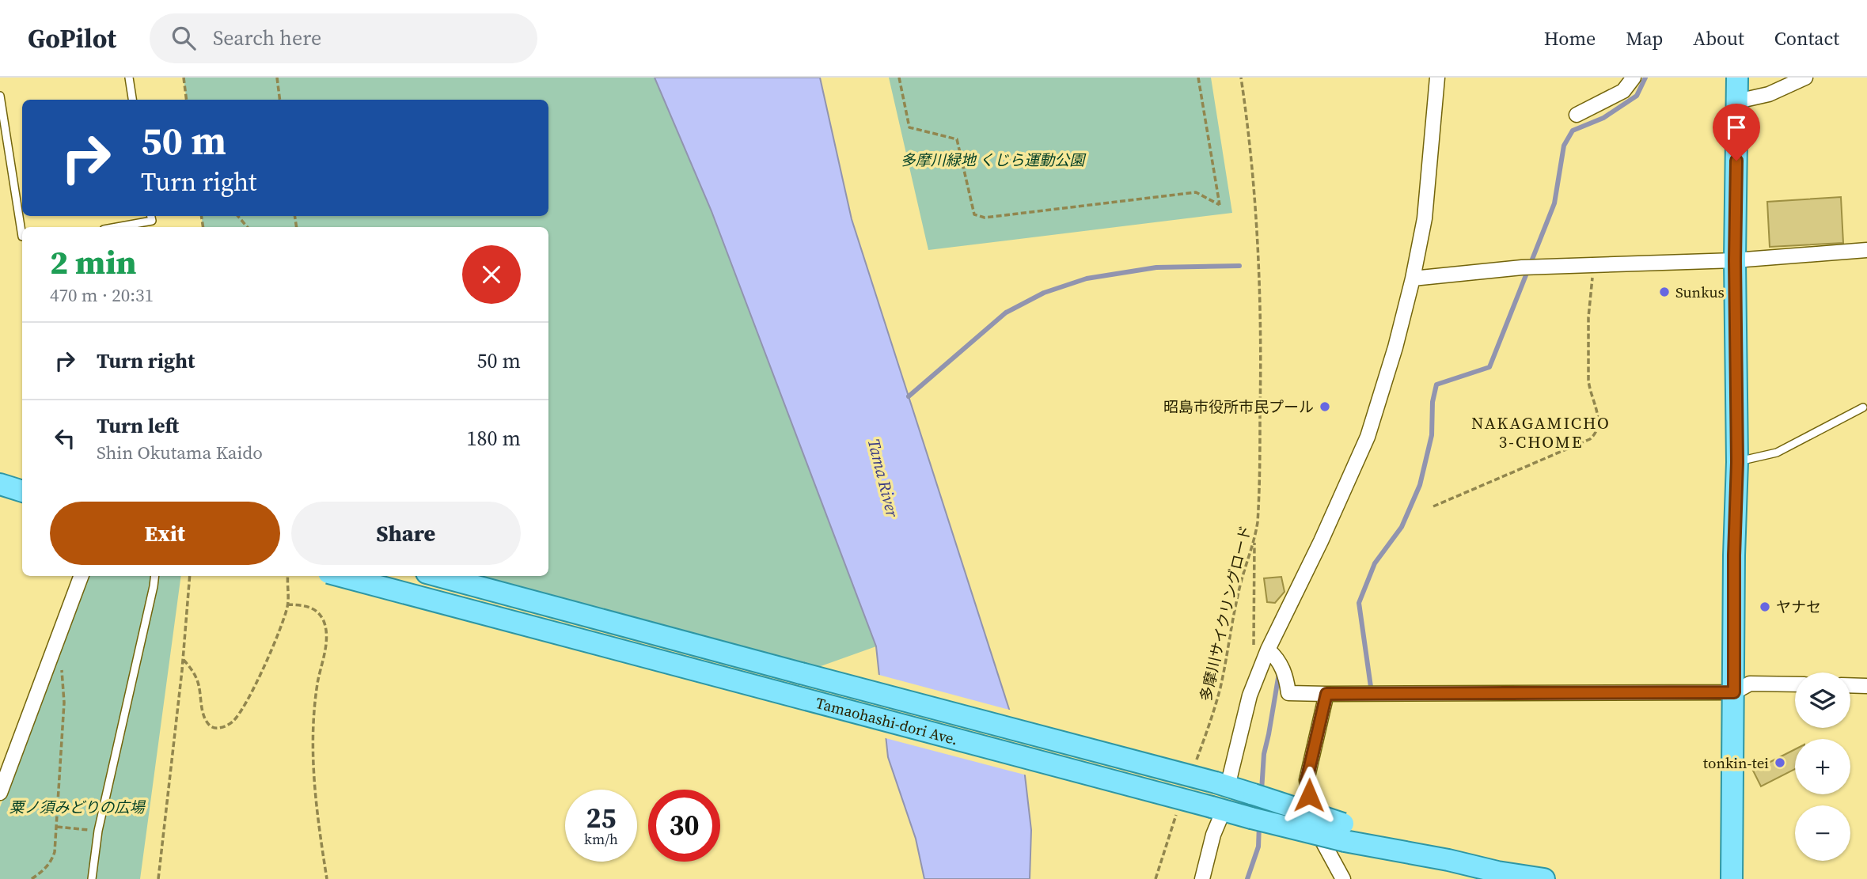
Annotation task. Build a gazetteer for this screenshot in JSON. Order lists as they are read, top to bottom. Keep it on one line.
{"streets":{"main road":["Tamaohashi-dori Ave."],"path":["多摩川サイクリングロード"]},"districts":["NAKAGAMICHO 3-CHOME"],"water":["Tama River"],"parks":["多摩川緑地 くじら運動公園","粟ノ須みどりの広場"],"places":["Sunkus","昭島市役所市民プール","ヤナセ","tonkin-tei"],"page":{"header":"GoPilot","search":"Search here","nav":["Home","Map","About","Contact"],"turn":["50 m","Turn right"],"heading":["2 min","470 m · 20:31"],"list":[{"name":"Turn right","value":"50 m"},{"name":"Turn left","note":"Shin Okutama Kaido","value":"180 m"}],"buttons":["Exit","Share"],"map_buttons":["+","−"],"speed":"25 km/h","limit":"30"}}
